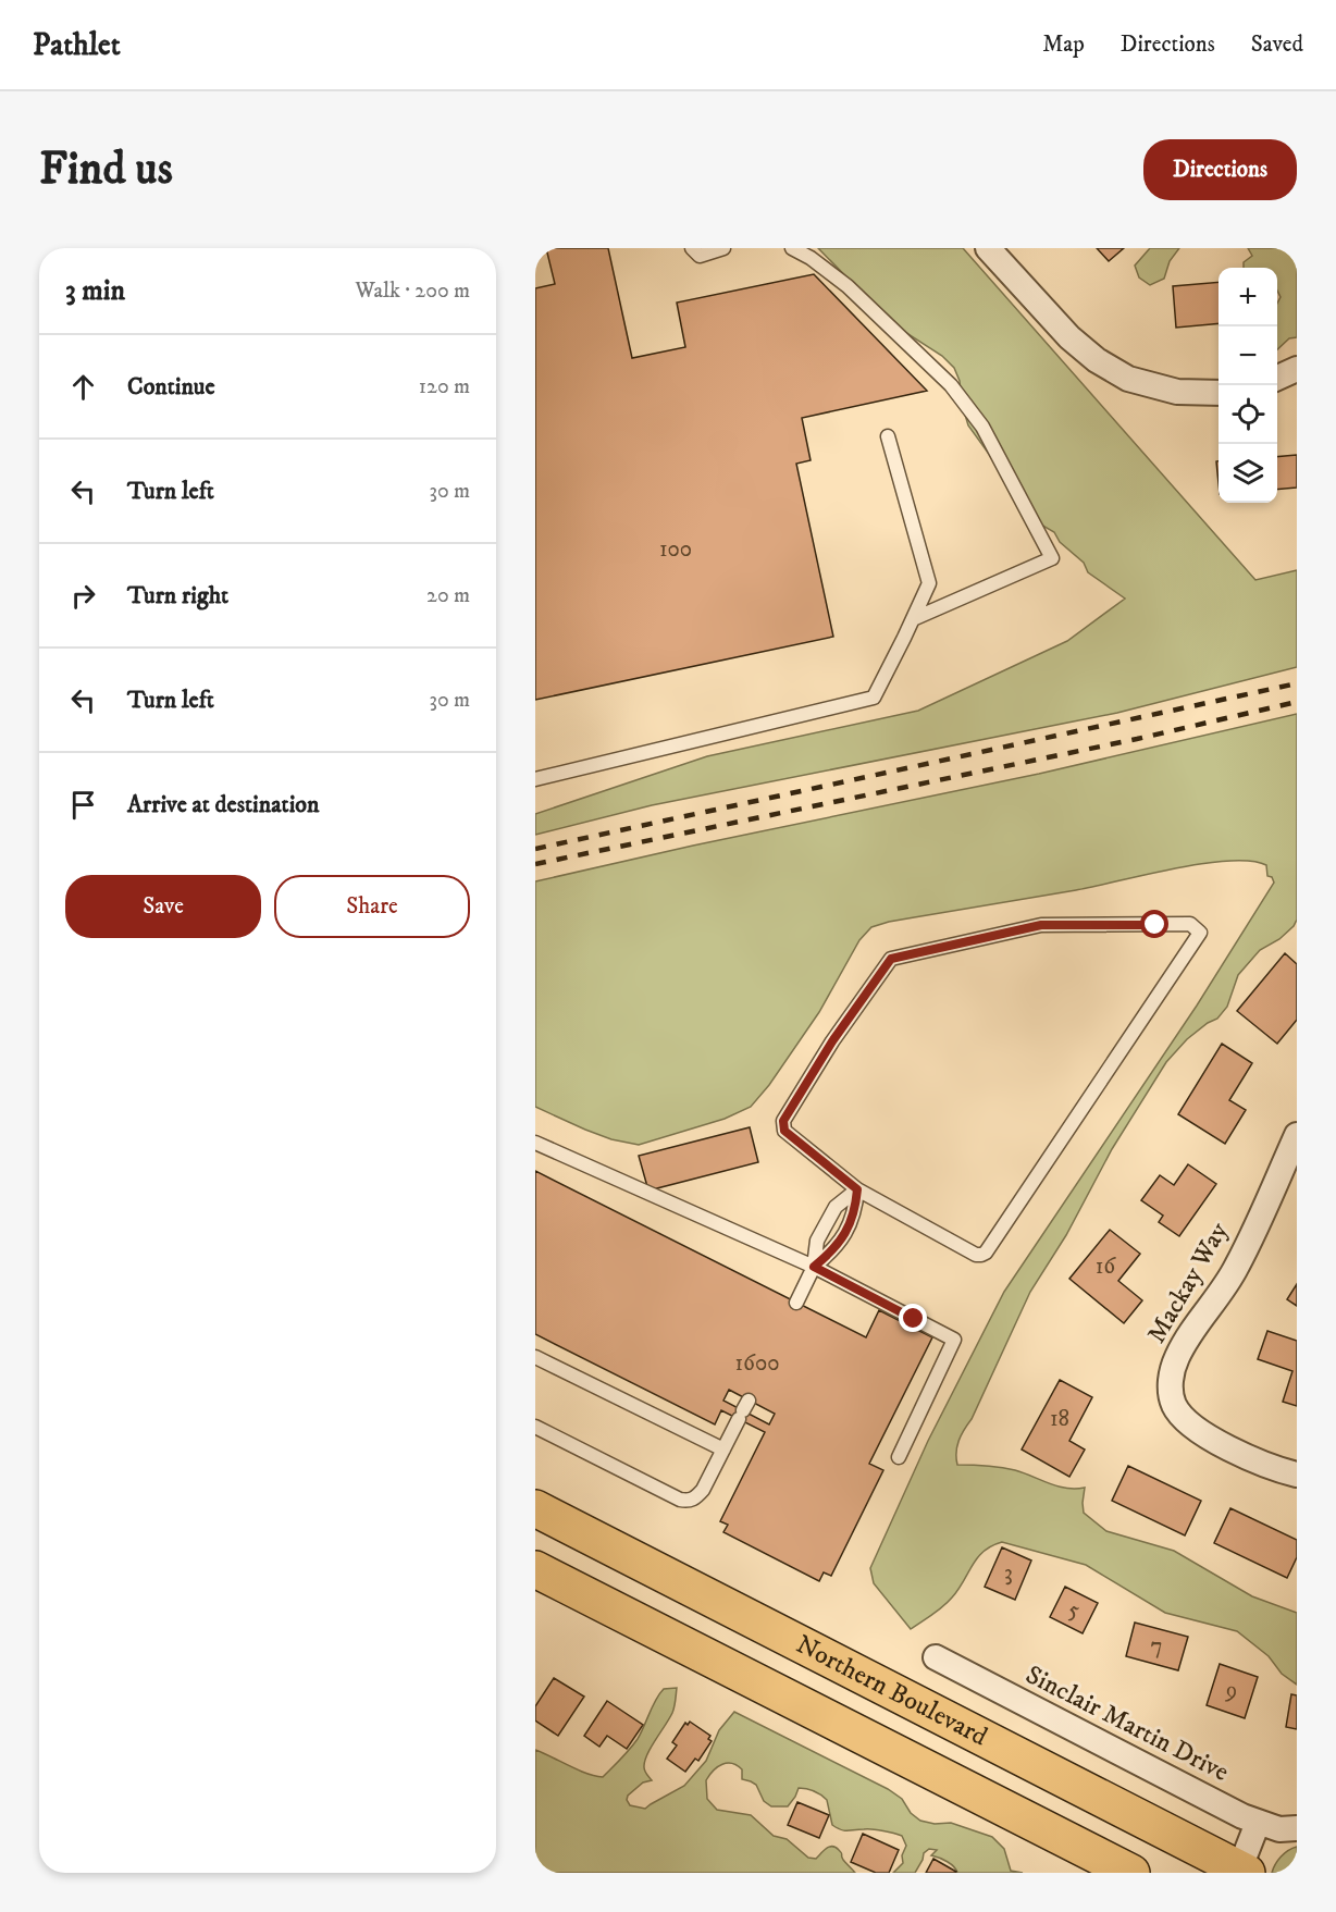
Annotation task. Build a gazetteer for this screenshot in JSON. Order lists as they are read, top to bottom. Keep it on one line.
{"streets":{"main road":["Northern Boulevard"],"street":["Mackay Way","Sinclair Martin Drive"]},"house_numbers":["100","16","1600","18","3","5","7","9"],"page":{"header":"Pathlet","nav":["Map","Directions","Saved"],"buttons":["Directions",["Save","Share"]],"title":"Find us","heading":["3 min","Walk · 200 m"],"map_buttons":["+","−"],"list":[["Continue","120 m"],["Turn left","30 m"],["Turn right","20 m"],["Turn left","30 m"],"Arrive at destination"]}}
